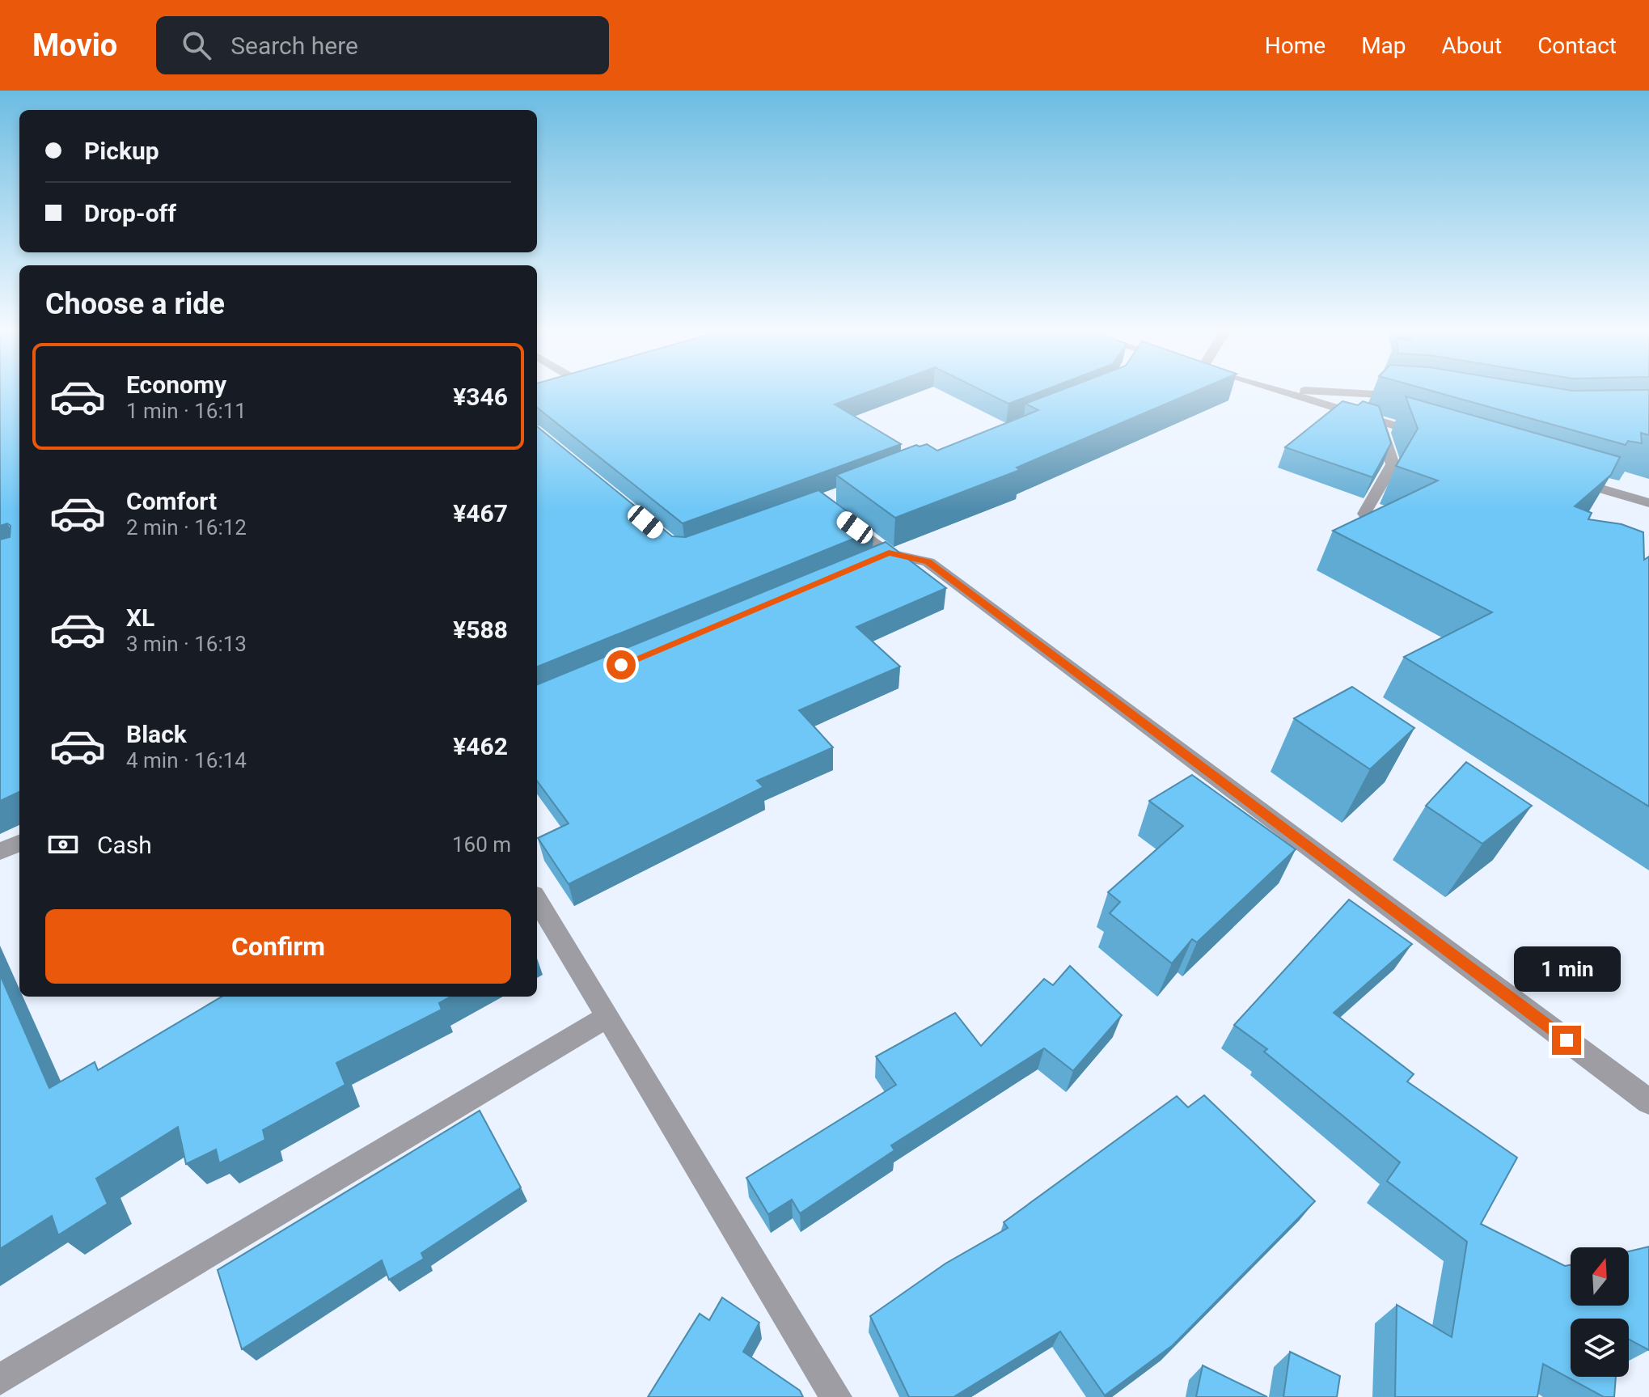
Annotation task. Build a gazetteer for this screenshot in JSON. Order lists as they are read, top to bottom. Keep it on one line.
{"north":"top","page":{"header":"Movio","search":"Search here","nav":["Home","Map","About","Contact"],"banner":["Pickup","Drop-off"],"heading":"Choose a ride","list":[{"name":"Economy","note":"1 min · 16:11","value":"¥346"},{"name":"Comfort","note":"2 min · 16:12","value":"¥467"},{"name":"XL","note":"3 min · 16:13","value":"¥588"},{"name":"Black","note":"4 min · 16:14","value":"¥462"}],"pay":["Cash","160 m"],"buttons":"Confirm","bubble":"1 min"}}
